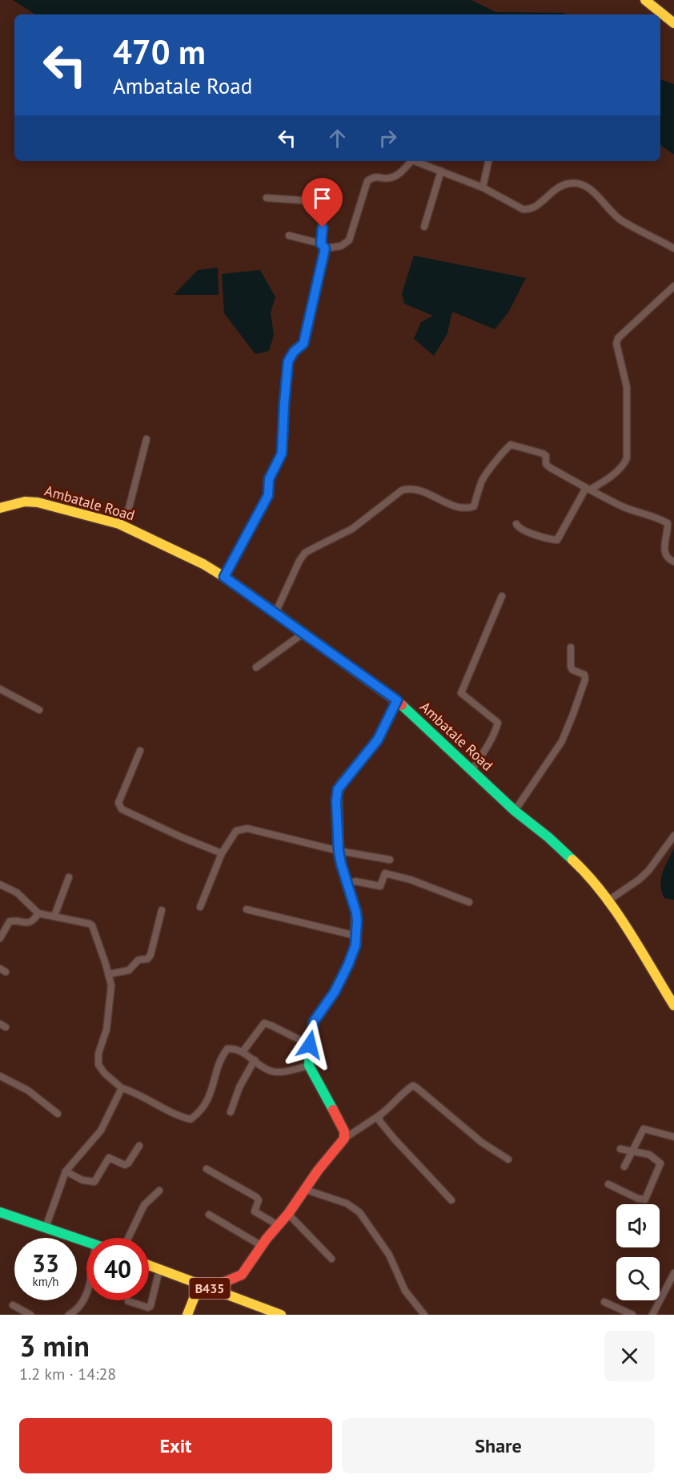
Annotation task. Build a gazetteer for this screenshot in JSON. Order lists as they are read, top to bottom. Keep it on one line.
{"streets":{"main road":["Ambatale Road","B435"]},"page":{"turn":["470 m","Ambatale Road"],"speed":"33 km/h","limit":"40","heading":["3 min","1.2 km · 14:28"],"buttons":["Exit","Share"]}}
